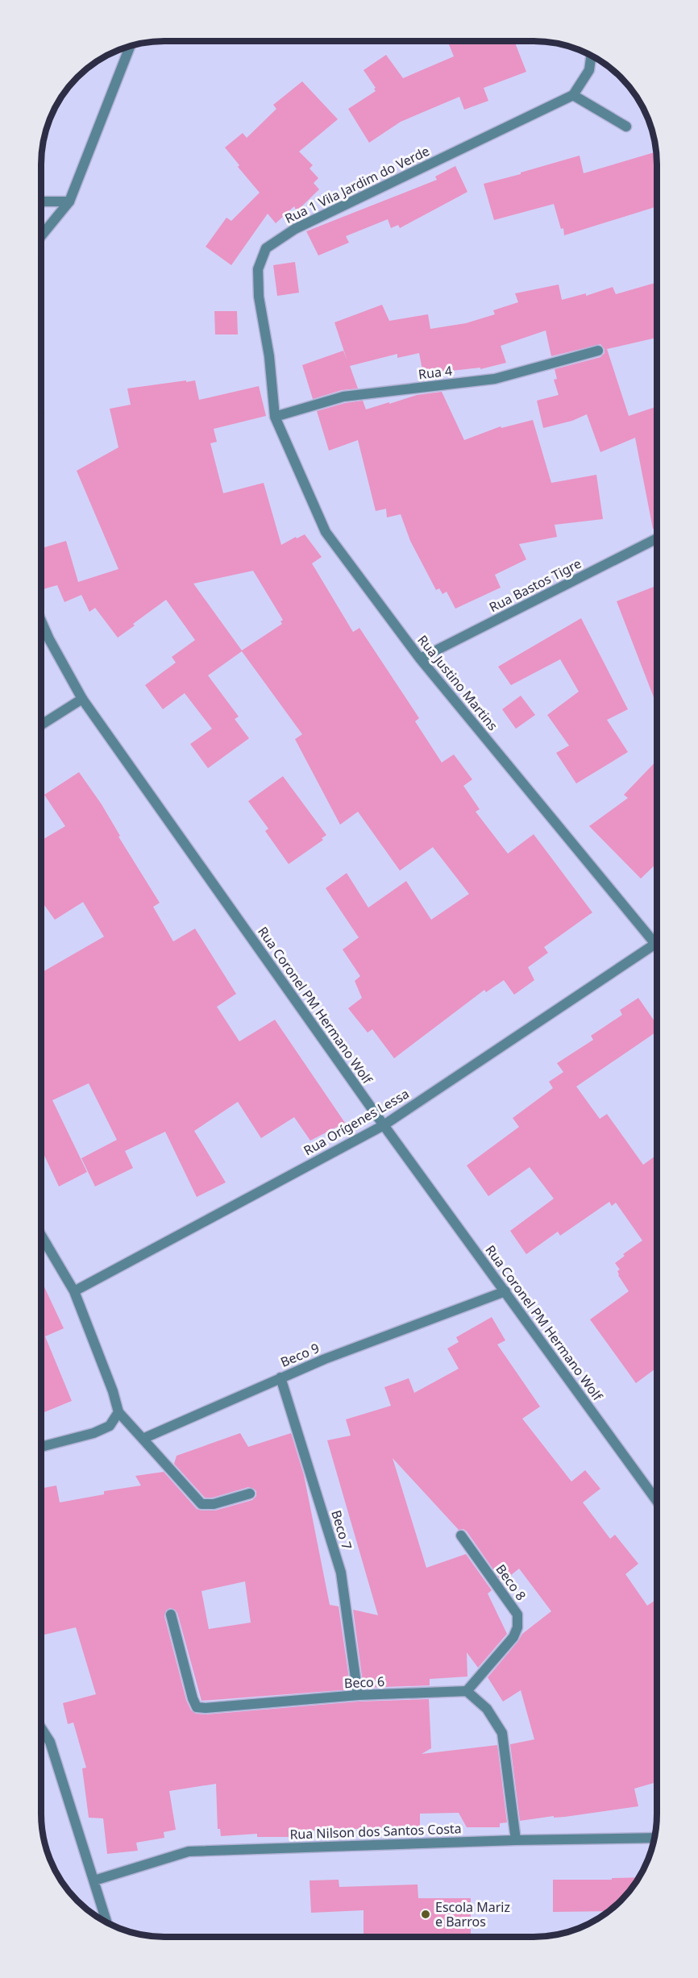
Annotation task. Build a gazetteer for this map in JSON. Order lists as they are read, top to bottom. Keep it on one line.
{"streets":{"street":["Rua 1 Vila Jardim do Verde","Rua 4","Rua Bastos Tigre","Rua Justino Martins","Rua Coronel PM Hermano Wolf","Rua Orígenes Lessa","Beco 9","Beco 7","Beco 8","Beco 6","Rua Nilson dos Santos Costa"]},"crossings":[["Rua 1 Vila Jardim do Verde","Rua 4"],["Rua 1 Vila Jardim do Verde","Rua Justino Martins"],["Rua 4","Rua Justino Martins"],["Rua Bastos Tigre","Rua Justino Martins"],["Rua Coronel PM Hermano Wolf","Rua Orígenes Lessa"],["Rua Coronel PM Hermano Wolf","Beco 9"],["Beco 9","Beco 7"],["Beco 7","Beco 6"],["Beco 8","Beco 6"]],"places":["Escola Mariz e Barros"]}
